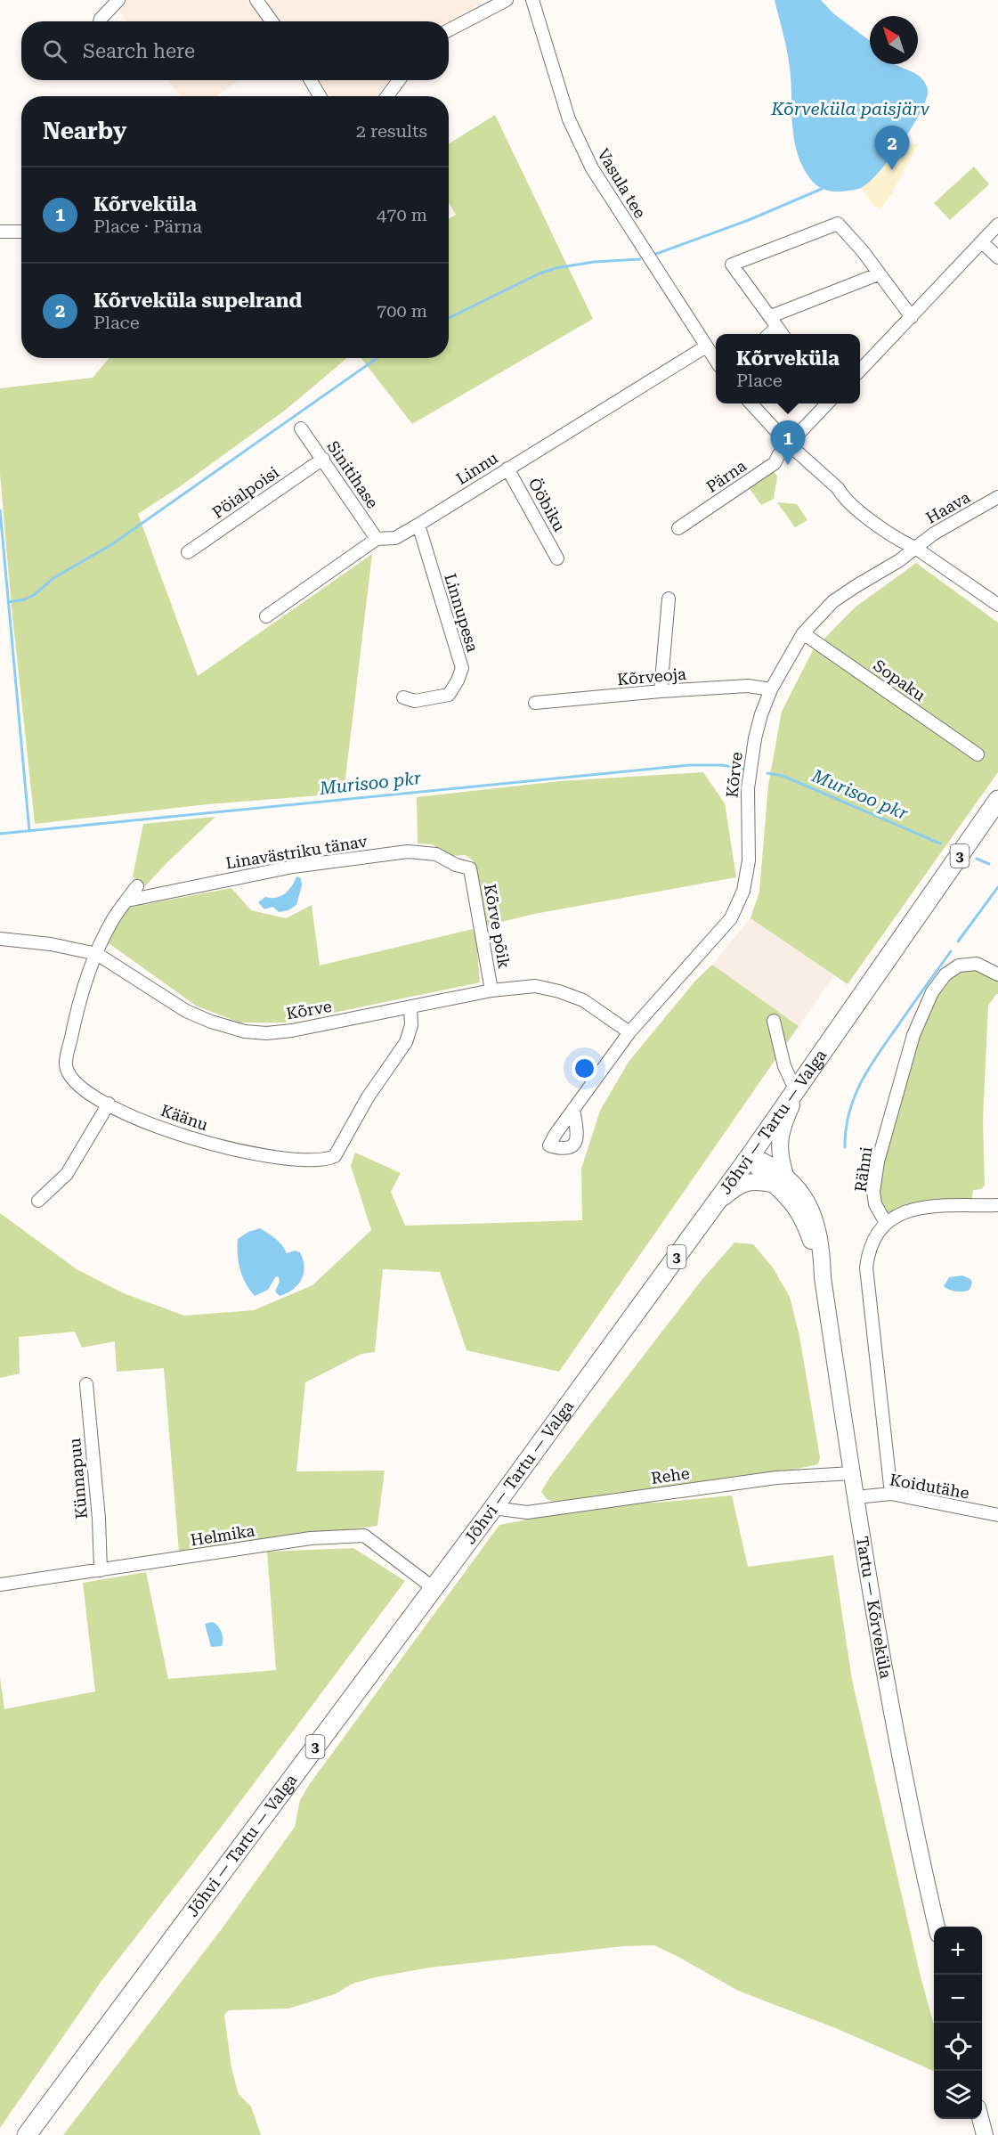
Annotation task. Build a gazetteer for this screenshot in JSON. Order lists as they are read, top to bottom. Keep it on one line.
{"streets":{"highway":["3","Jõhvi — Tartu — Valga"],"main road":["Tartu — Kõrveküla"],"street":["Vasula tee","Linnu","Sinitihase","Pärna","Pöialpoisi","Ööbiku","Haava","Linnupesa","Kõrveoja","Sopaku","Kõrve","Linavästriku tänav","Kõrve põik","Käänu","Rähni","Rehe","Künnapuu","Koidutähe","Helmika"]},"crossings":[["Vasula tee","Linnu"],["Linnu","Sinitihase"],["Linnu","Ööbiku"],["Linnu","Linnupesa"],["Sinitihase","Pöialpoisi"],["Haava","Kõrve"],["Kõrveoja","Kõrve"],["Sopaku","Kõrve"],["Kõrve","Kõrve põik"],["Kõrve","Käänu"],["Linavästriku tänav","Kõrve põik"],["Linavästriku tänav","Käänu"],["Jõhvi — Tartu — Valga","Rehe"],["Jõhvi — Tartu — Valga","Helmika"],["Jõhvi — Tartu — Valga","Tartu — Kõrveküla"],["Rehe","Tartu — Kõrveküla"],["Künnapuu","Helmika"],["Koidutähe","Tartu — Kõrveküla"]],"water":["Kõrveküla paisjärv","Murisoo pkr"],"north":"top left","page":{"search":"Search here","heading":["Nearby","2 results"],"pins":["2","1"],"list":[{"mark":"1","name":"Kõrveküla","note":"Place · Pärna","value":"470 m"},{"mark":"2","name":"Kõrveküla supelrand","note":"Place","value":"700 m"}],"popup":["Kõrveküla","Place"],"map_buttons":["+","−"]}}
